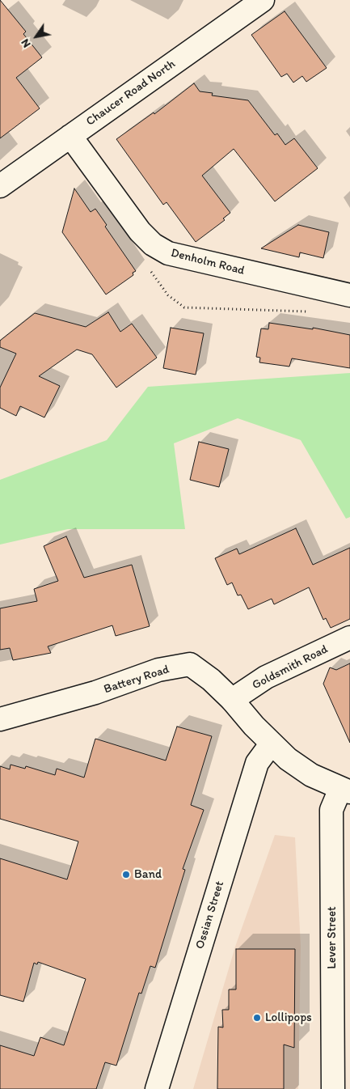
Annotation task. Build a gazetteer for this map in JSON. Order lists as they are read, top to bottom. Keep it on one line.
{"streets":{"street":["Chaucer Road North","Denholm Road","Goldsmith Road","Battery Road","Ossian Street","Lever Street"]},"crossings":[["Chaucer Road North","Denholm Road"],["Goldsmith Road","Battery Road"],["Battery Road","Ossian Street"],["Battery Road","Lever Street"]],"places":["Band","Lollipops"],"north":"bottom left"}
